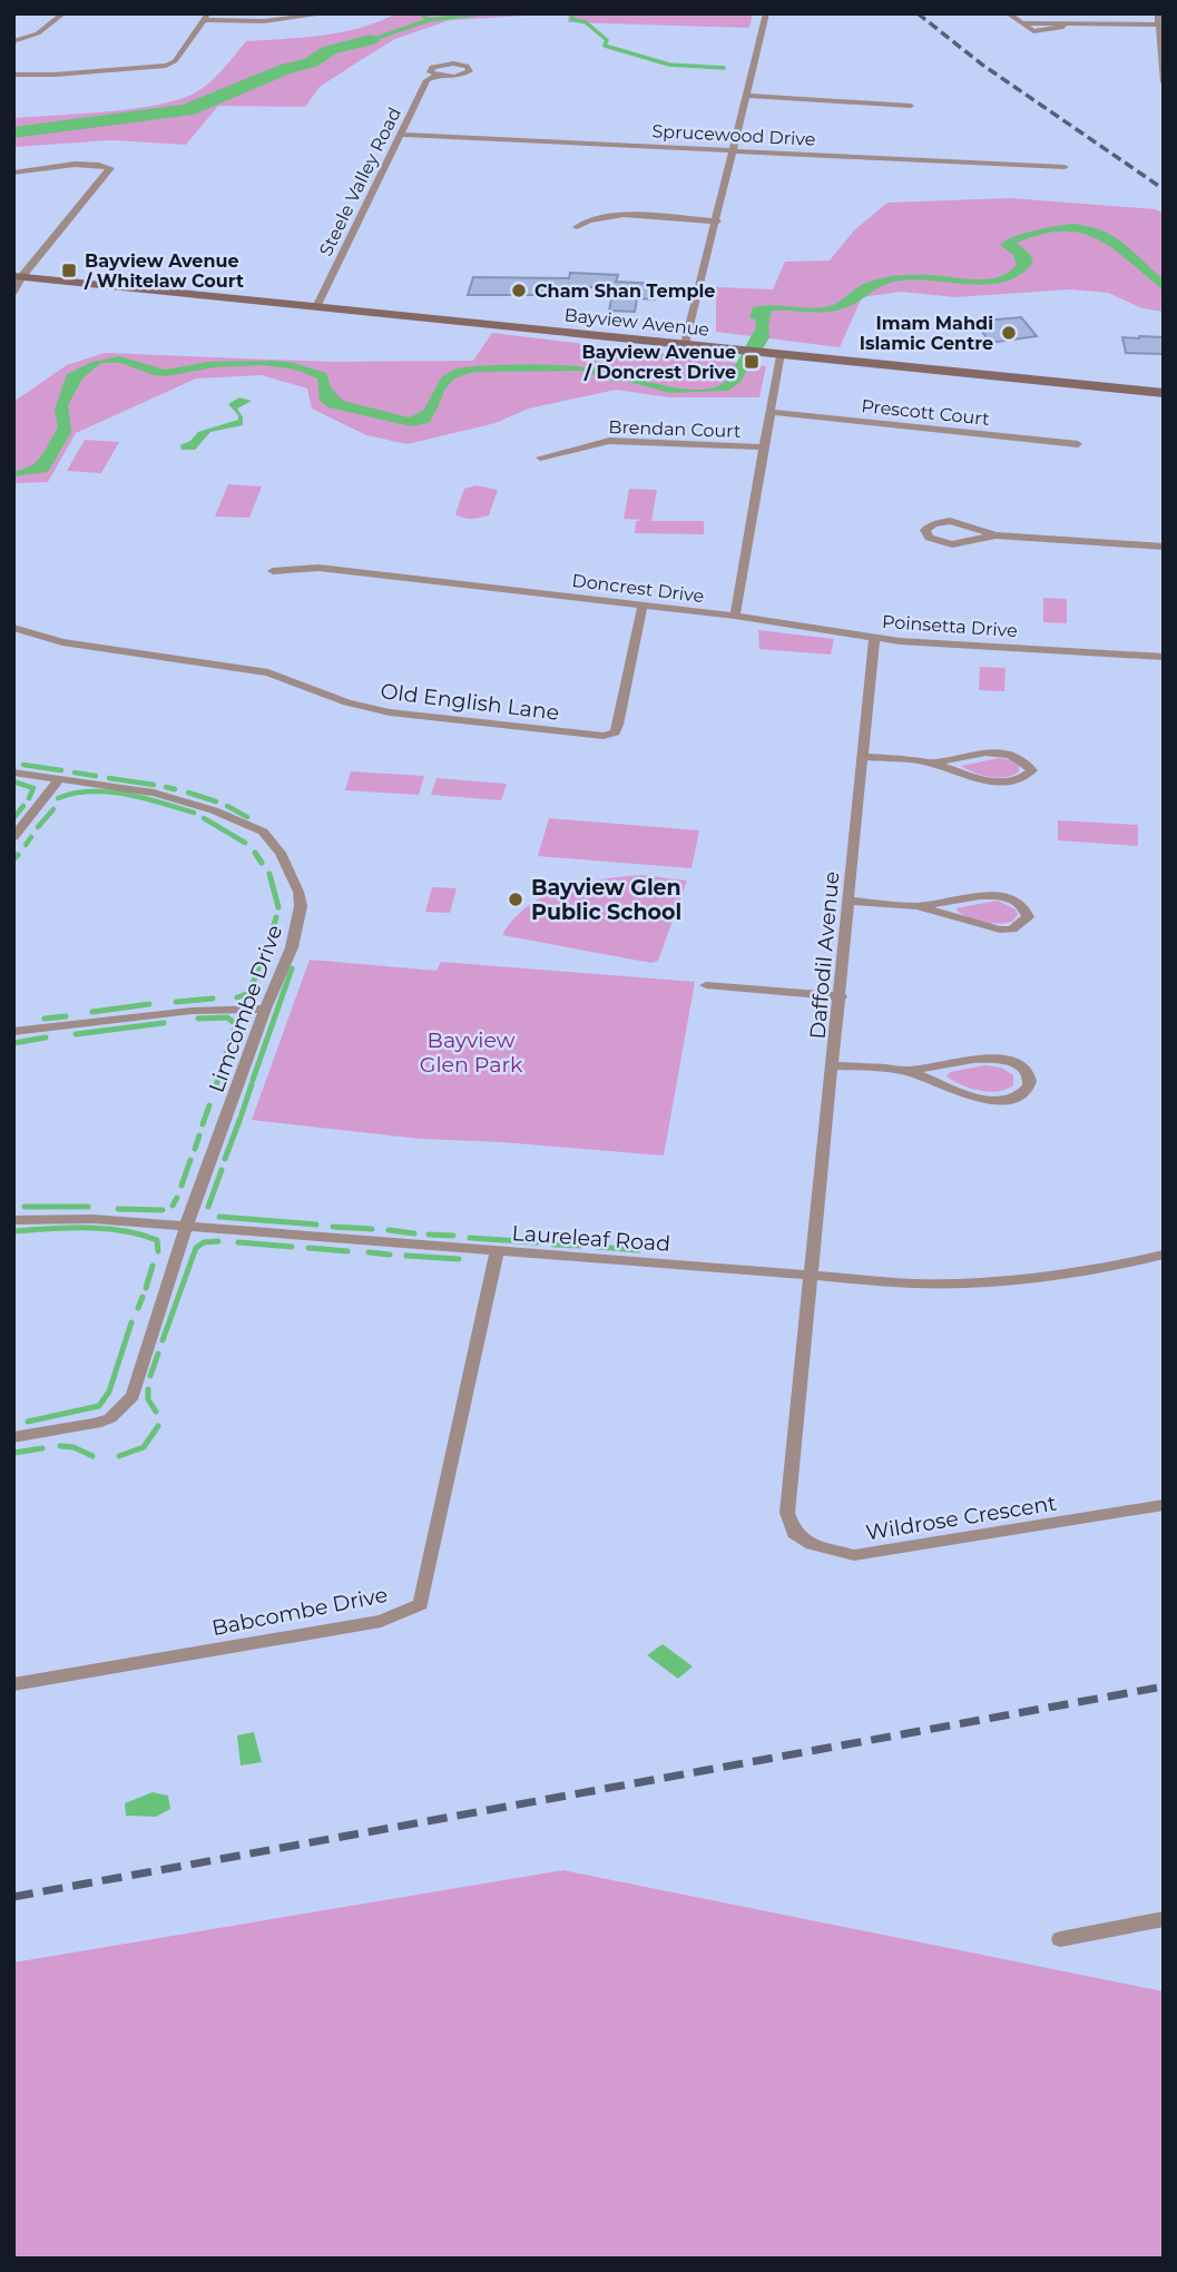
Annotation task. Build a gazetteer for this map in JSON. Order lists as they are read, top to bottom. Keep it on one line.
{"streets":{"main road":["Bayview Avenue"],"street":["Sprucewood Drive","Steele Valley Road","Prescott Court","Brendan Court","Doncrest Drive","Poinsetta Drive","Old English Lane","Daffodil Avenue","Limcombe Drive","Laureleaf Road","Wildrose Crescent","Babcombe Drive"]},"crossings":[["Sprucewood Drive","Steele Valley Road"],["Steele Valley Road","Bayview Avenue"],["Doncrest Drive","Poinsetta Drive"],["Doncrest Drive","Old English Lane"],["Poinsetta Drive","Daffodil Avenue"],["Daffodil Avenue","Laureleaf Road"],["Daffodil Avenue","Wildrose Crescent"],["Limcombe Drive","Laureleaf Road"],["Laureleaf Road","Wildrose Crescent"],["Laureleaf Road","Babcombe Drive"]],"parks":["Bayview Glen Park"],"places":{"transit":["Bayview Avenue / Whitelaw Court","Bayview Avenue / Doncrest Drive"],"other":["Cham Shan Temple","Imam Mahdi Islamic Centre","Bayview Glen Public School"]}}
